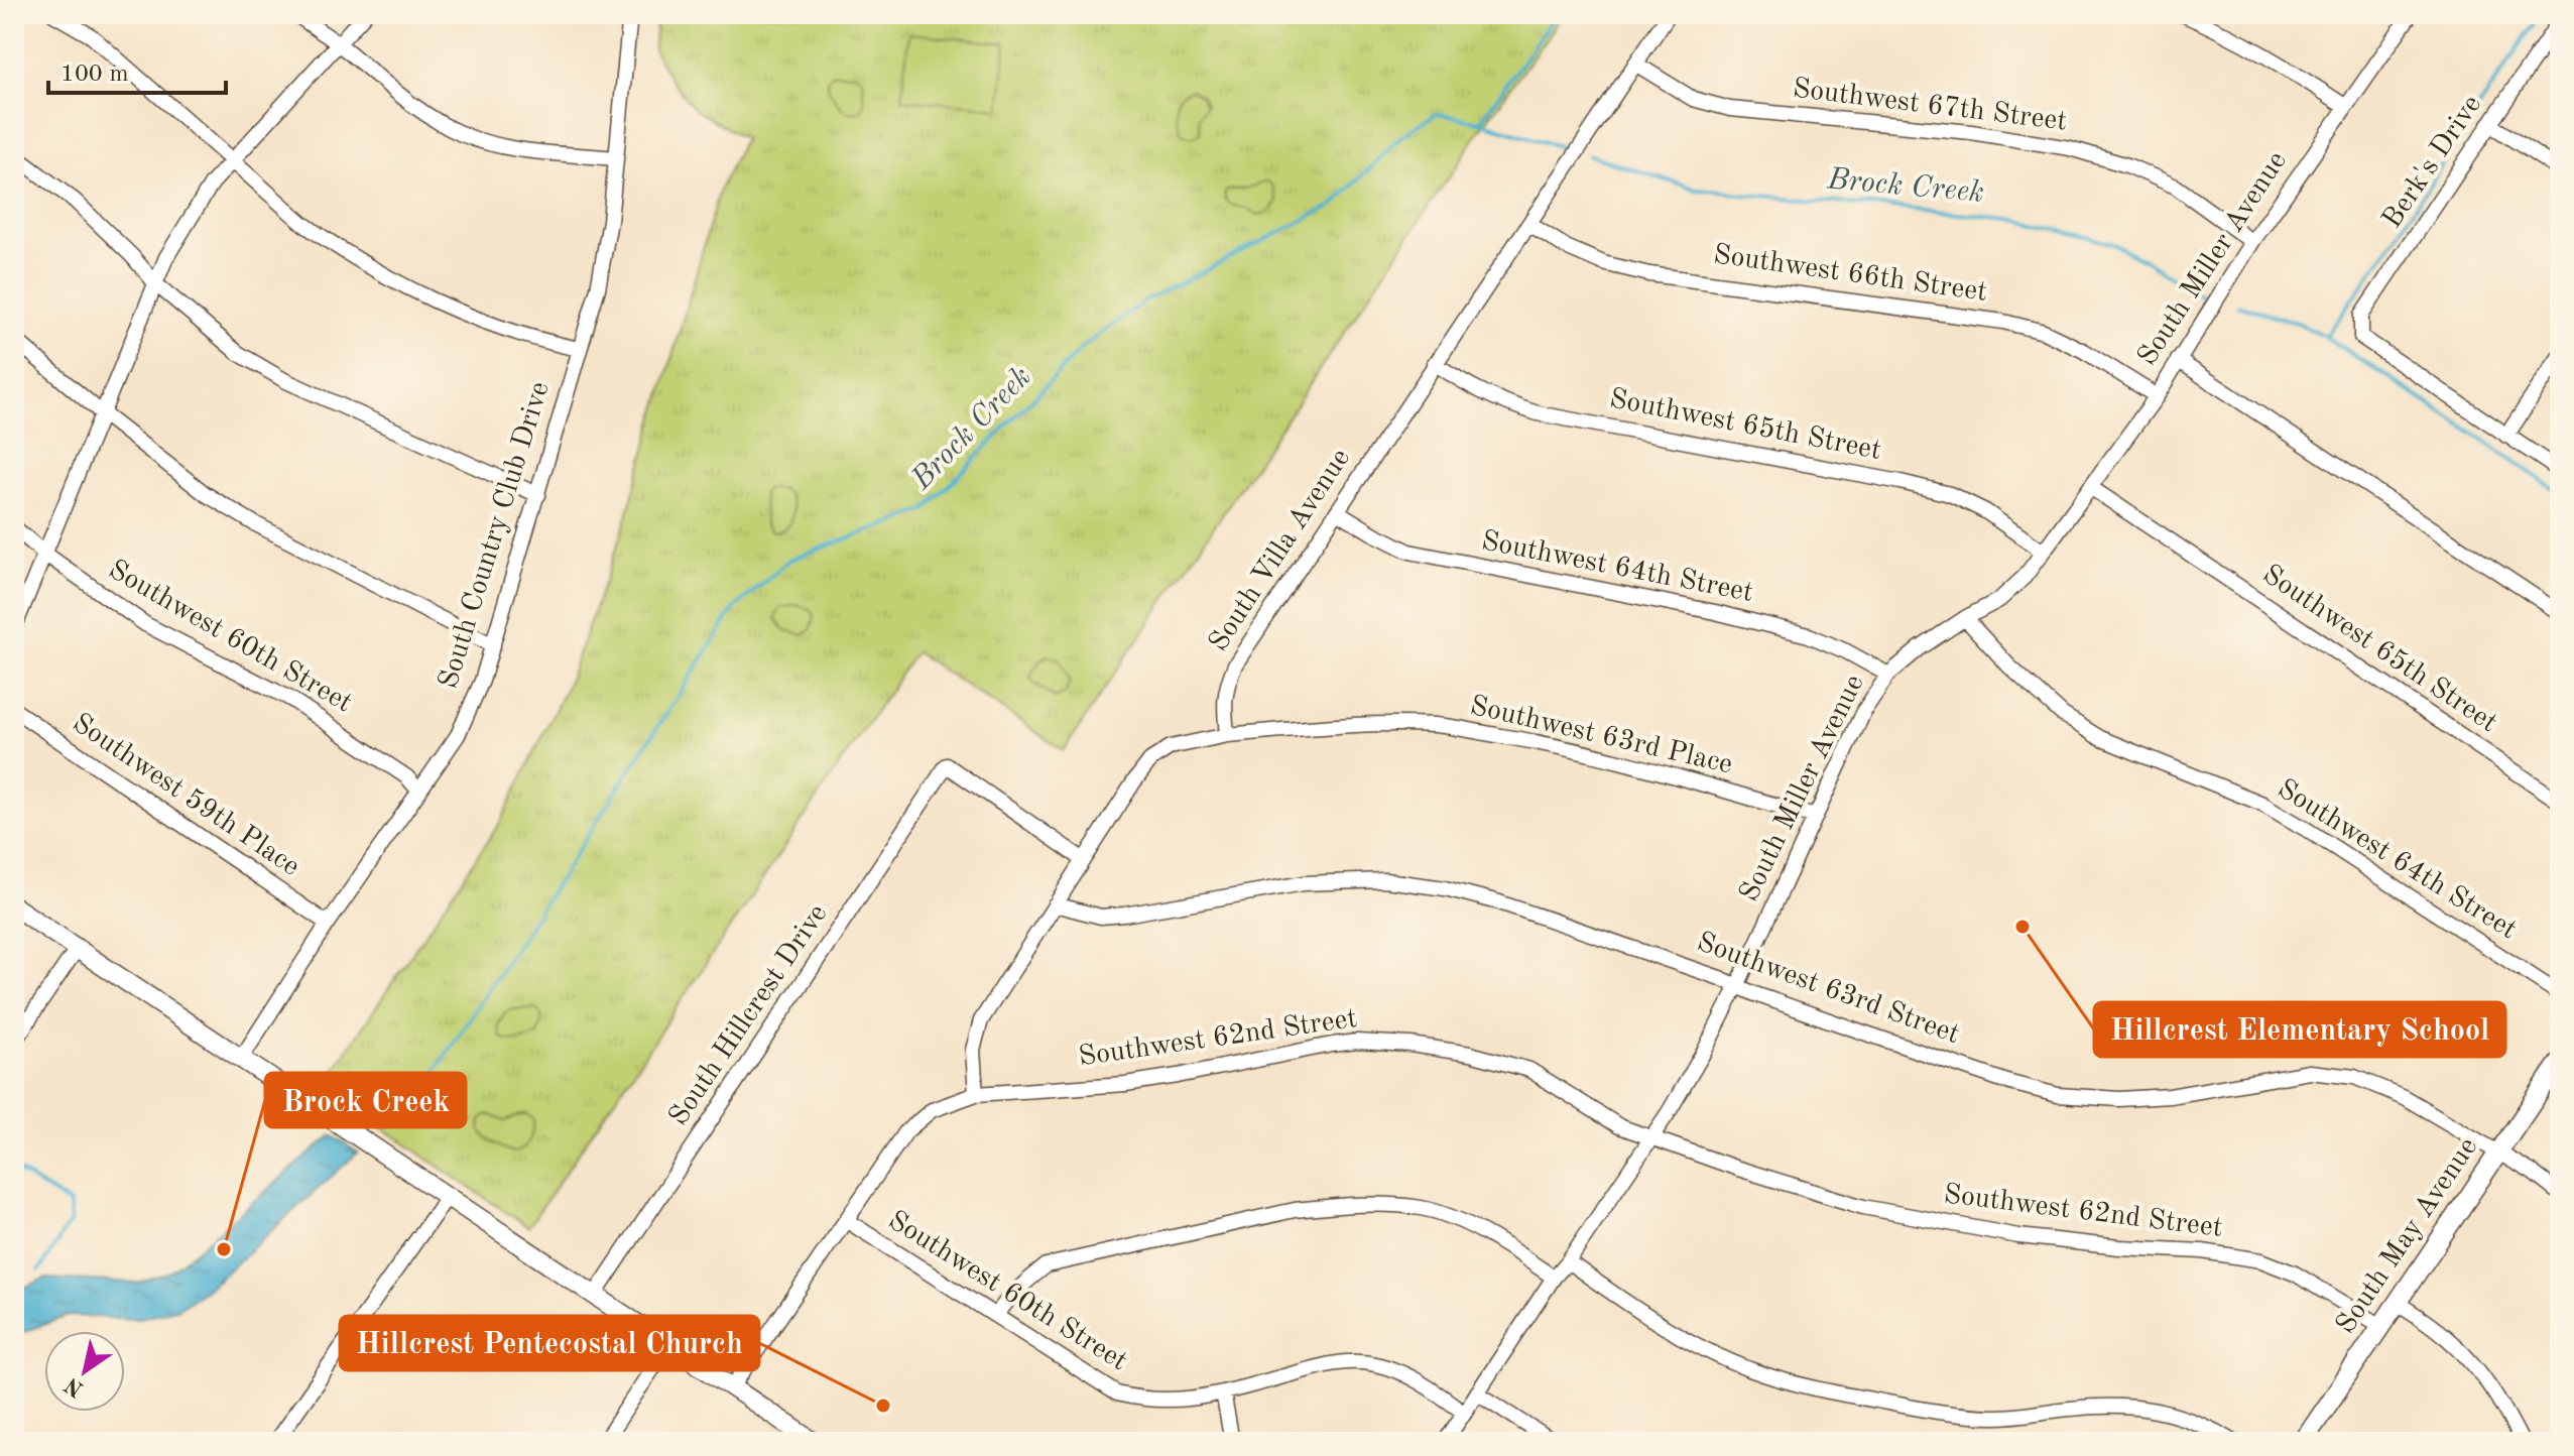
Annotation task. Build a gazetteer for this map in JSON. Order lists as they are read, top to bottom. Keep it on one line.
{"streets":{"main road":["South May Avenue"],"street":["Southwest 67th Street","Berk's Drive","South Miller Avenue","Southwest 66th Street","Southwest 65th Street","South Country Club Drive","South Villa Avenue","Southwest 64th Street","Southwest 60th Street","Southwest 63rd Place","Southwest 59th Place","Southwest 63rd Street","South Hillcrest Drive","Southwest 62nd Street"]},"crossings":[["Southwest 67th Street","South Miller Avenue"],["Southwest 67th Street","South Villa Avenue"],["South Miller Avenue","Southwest 66th Street"],["South Miller Avenue","Southwest 65th Street"],["South Miller Avenue","Southwest 64th Street"],["South Miller Avenue","Southwest 60th Street"],["South Miller Avenue","Southwest 63rd Place"],["South Miller Avenue","Southwest 63rd Street"],["South Miller Avenue","Southwest 62nd Street"],["Southwest 66th Street","South Villa Avenue"],["Southwest 65th Street","South Villa Avenue"],["South Country Club Drive","Southwest 60th Street"],["South Country Club Drive","Southwest 59th Place"],["South Villa Avenue","Southwest 64th Street"],["South Villa Avenue","Southwest 63rd Place"],["Southwest 63rd Street","South May Avenue"],["Southwest 62nd Street","South May Avenue"]],"water":["Brock Creek"],"places":["Hillcrest Elementary School","Brock Creek","Hillcrest Pentecostal Church"],"scale_bar":"100 m","north":"bottom left"}
